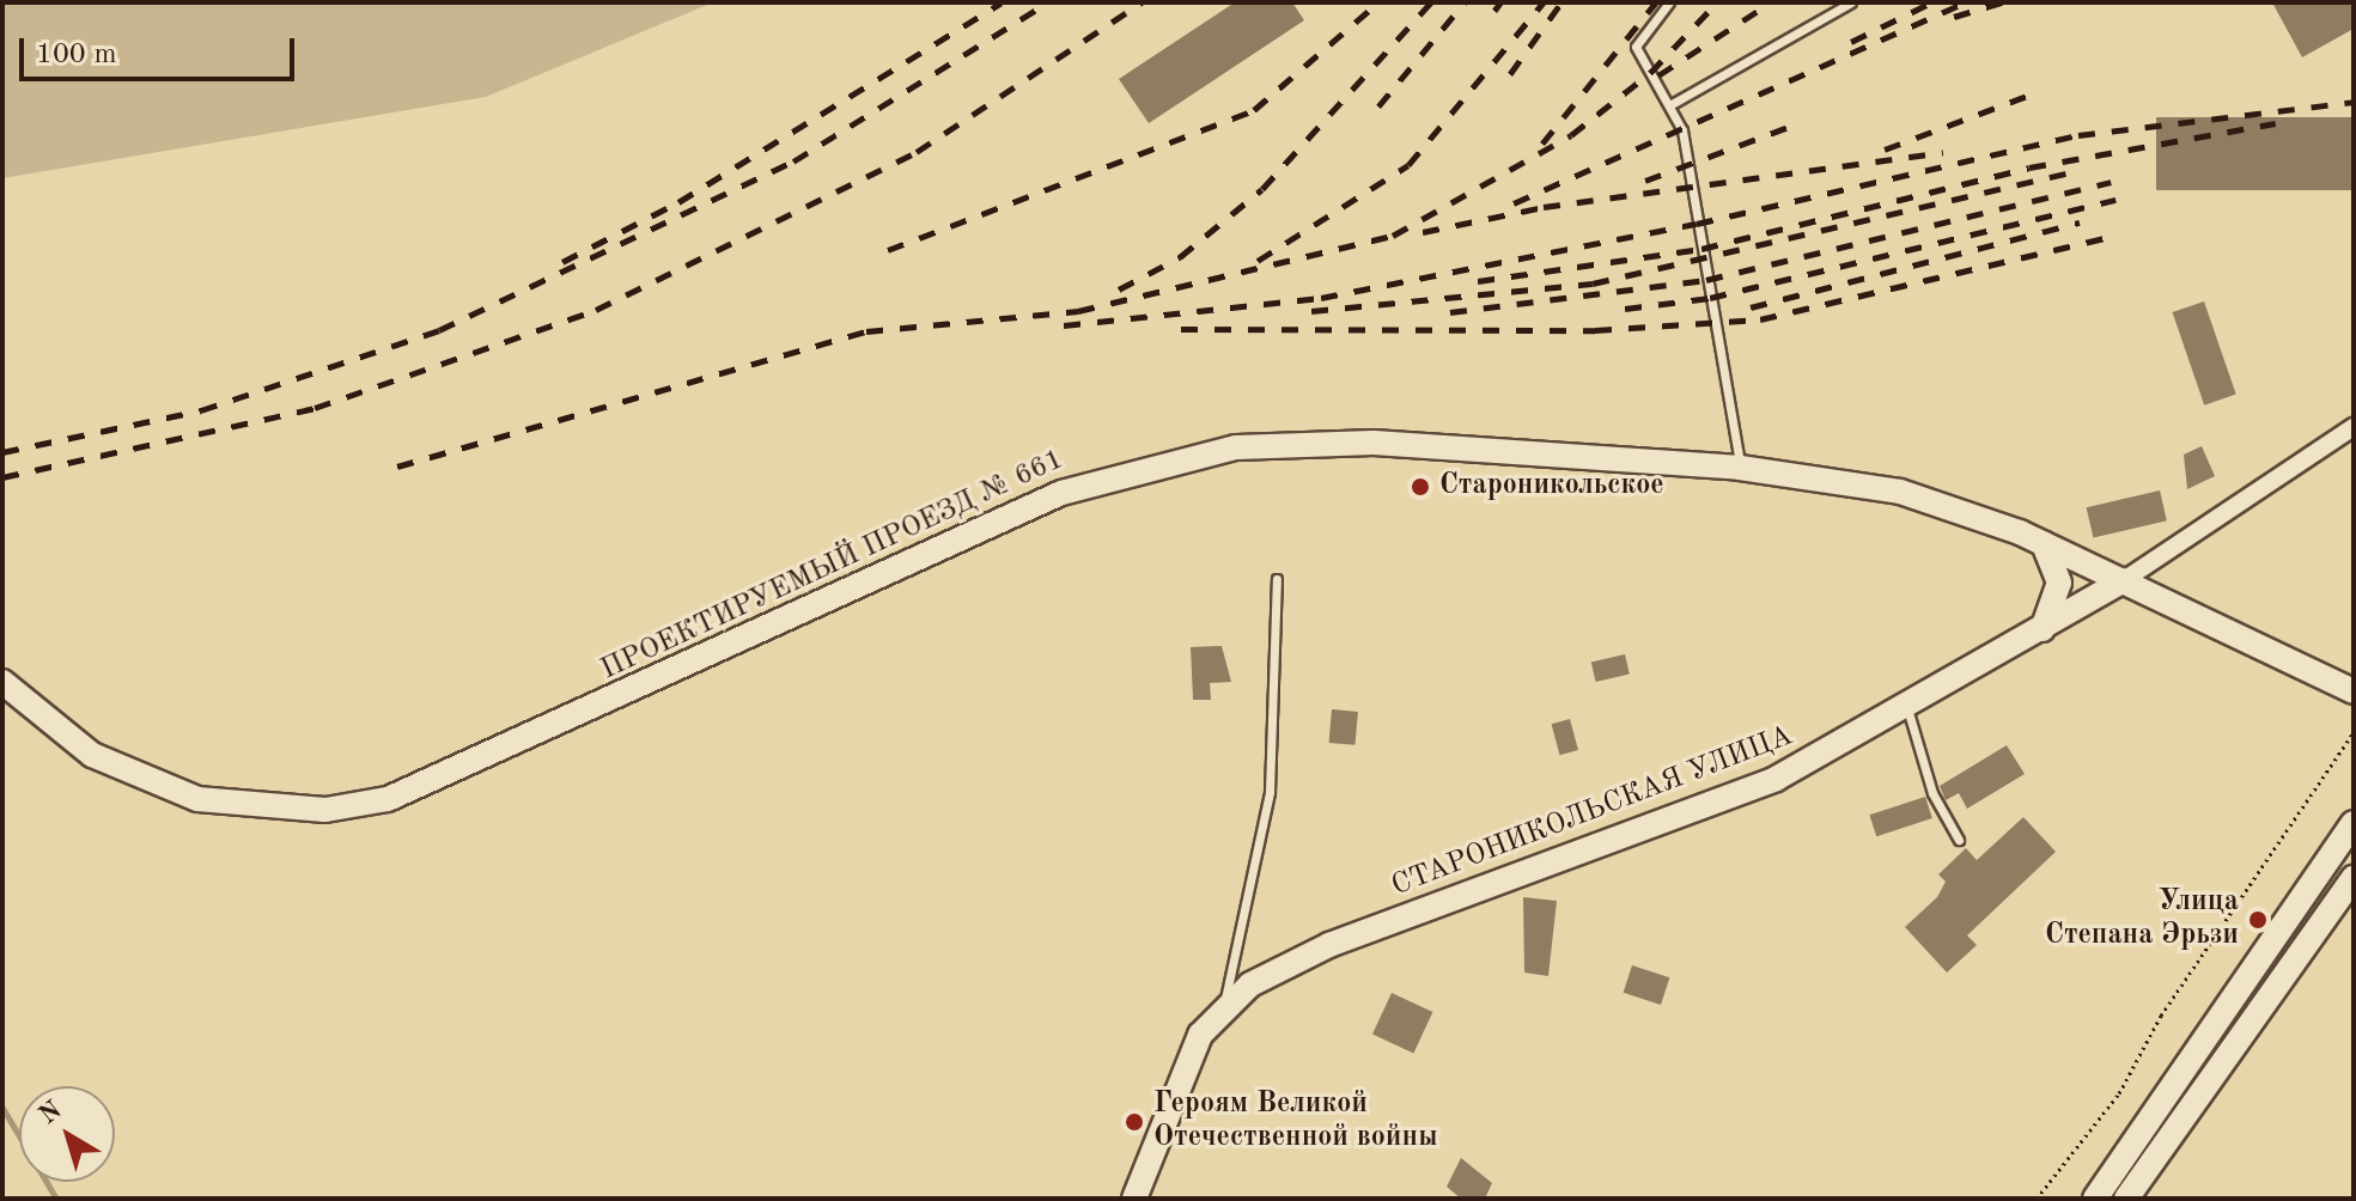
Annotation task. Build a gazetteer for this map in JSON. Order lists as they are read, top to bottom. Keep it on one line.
{"streets":{"main road":["ПРОЕКТИРУЕМЫЙ ПРОЕЗД № 661","СТАРОНИКОЛЬСКАЯ УЛИЦА"]},"crossings":[["ПРОЕКТИРУЕМЫЙ ПРОЕЗД № 661","СТАРОНИКОЛЬСКАЯ УЛИЦА"]],"places":["Староникольское","Улица Степана Эрьзи","Героям Великой Отечественной войны"],"scale_bar":"100 m","north":"top left"}
